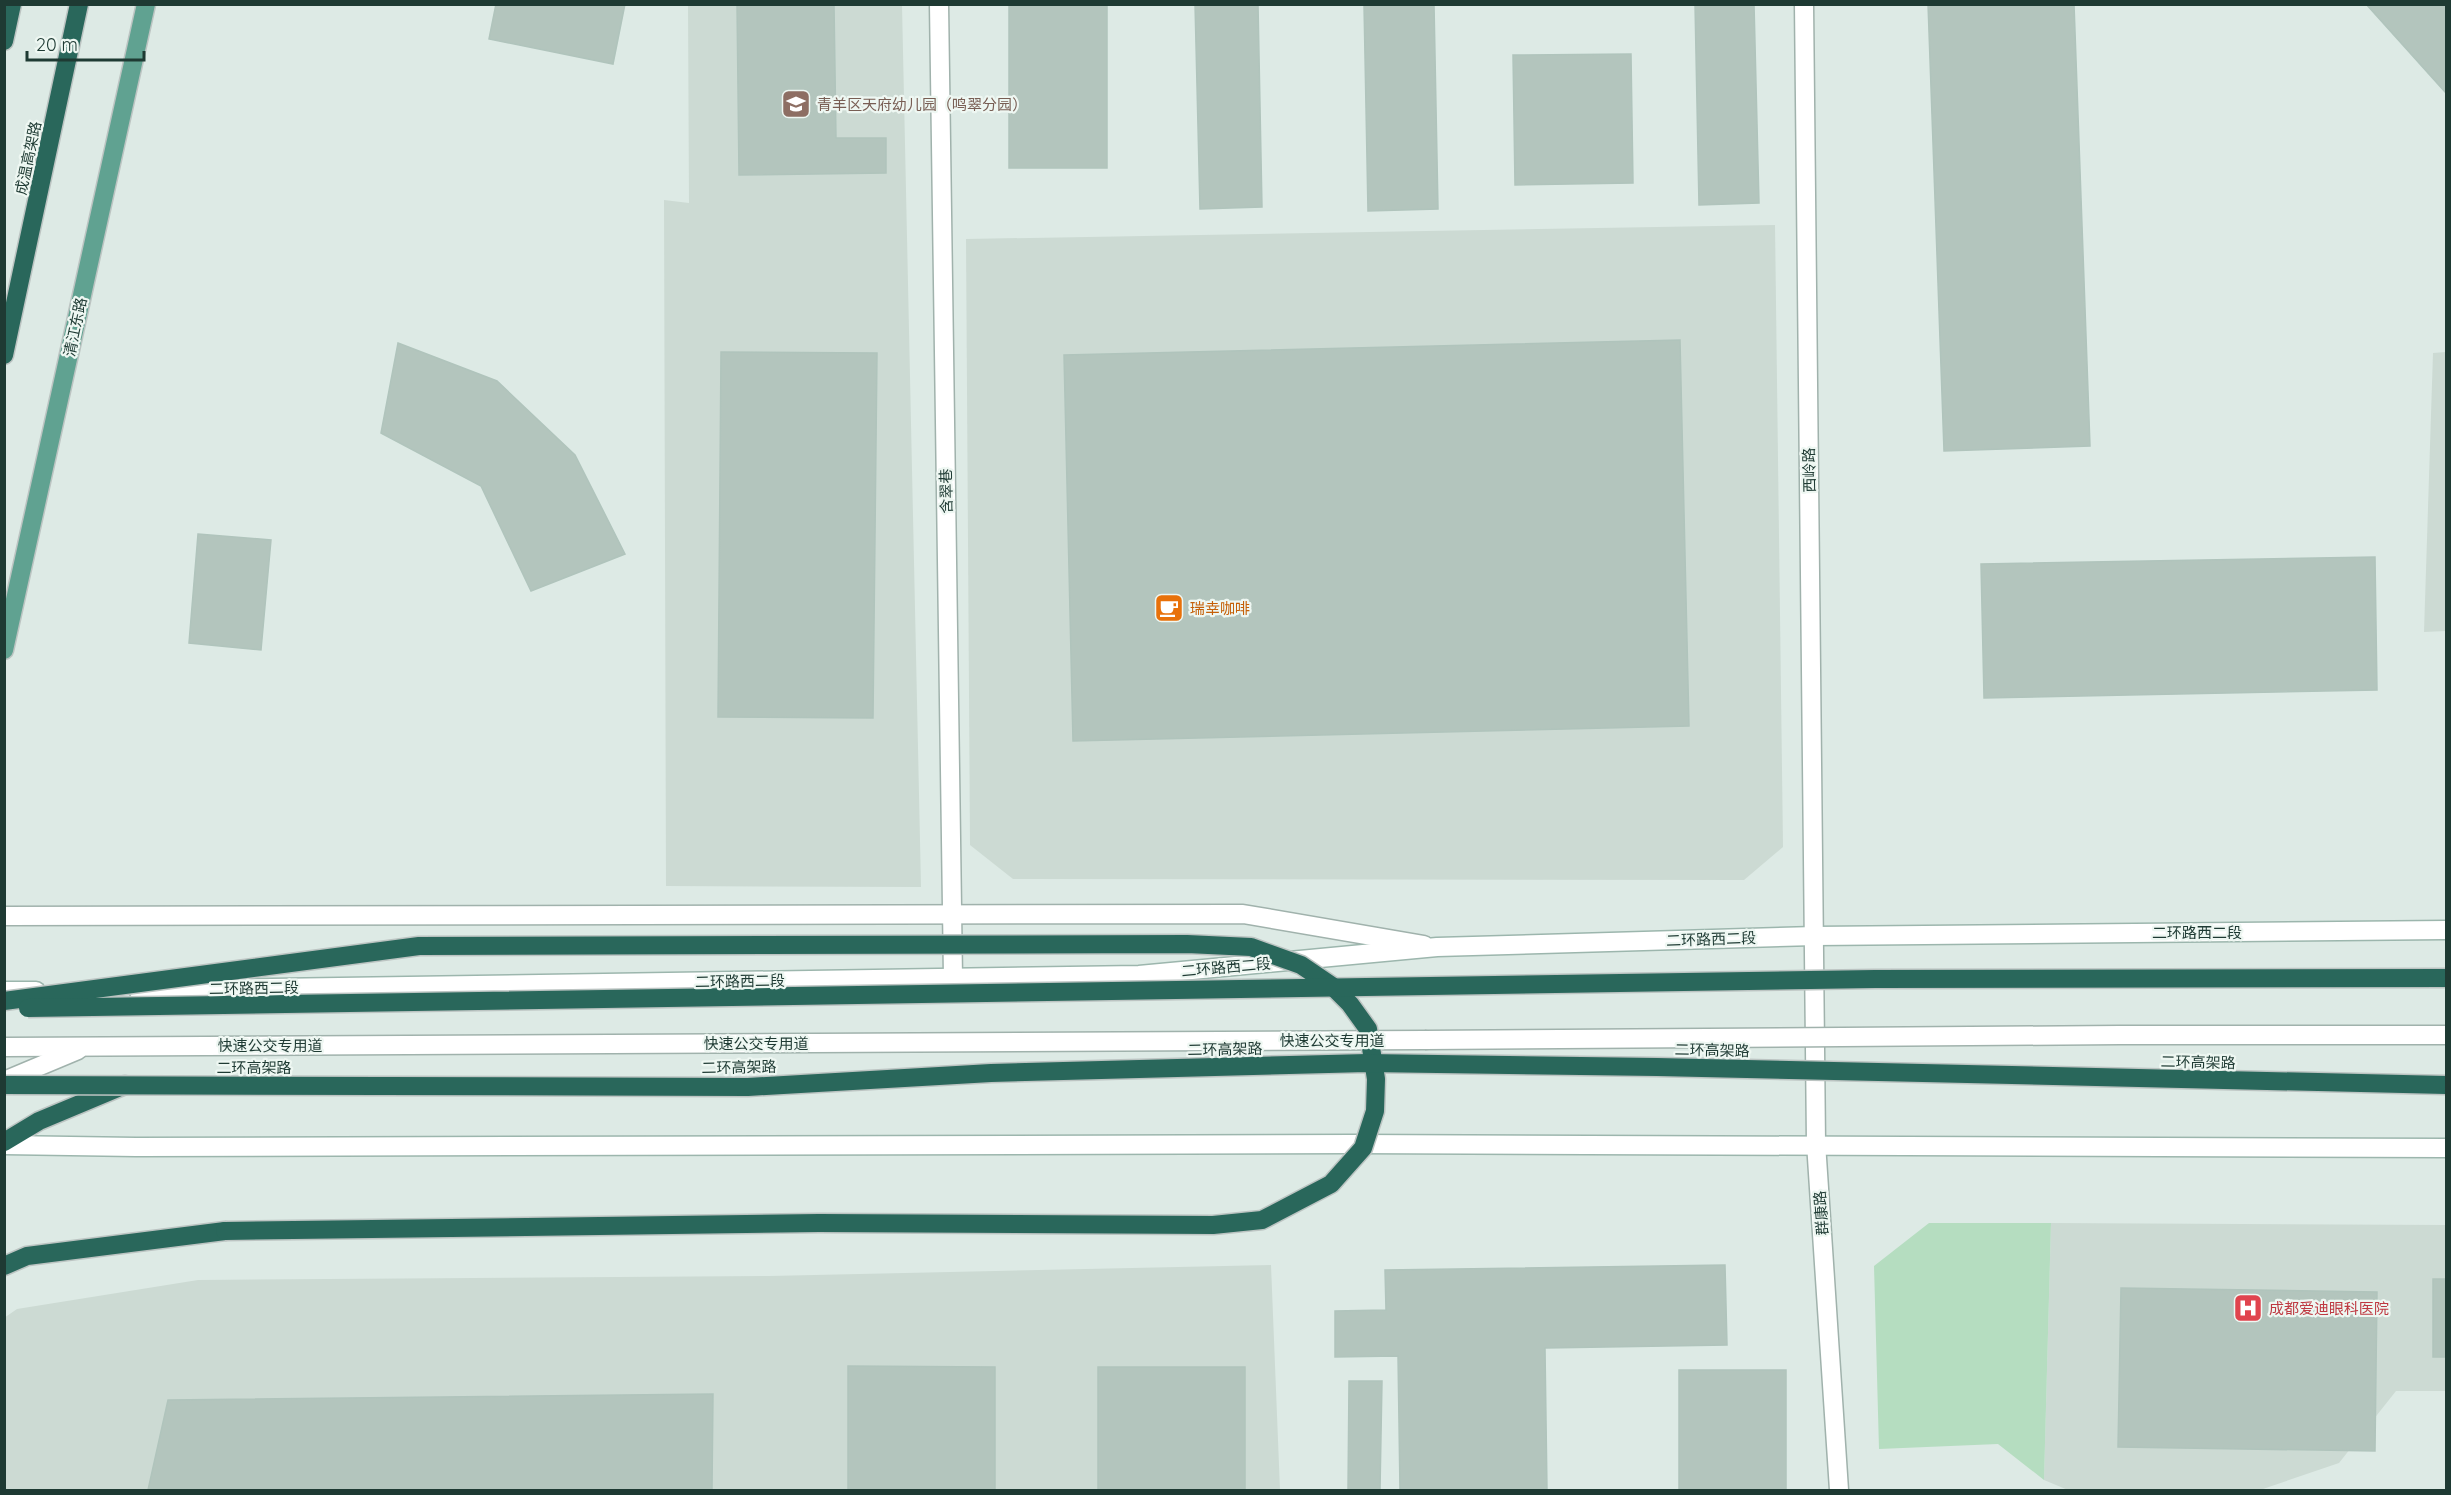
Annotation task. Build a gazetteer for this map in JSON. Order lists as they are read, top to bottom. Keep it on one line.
{"streets":{"highway":["成温高架路","二环高架路"],"main road":["清江东路","西岭路","含翠巷","二环路西二段","快速公交专用道","群康路"]},"crossings":[["西岭路","二环路西二段"],["西岭路","群康路"],["含翠巷","二环路西二段"],["二环路西二段","群康路"],["快速公交专用道","二环高架路"]],"places":{"school or university":["青羊区天府幼儿园（鸣翠分园）"],"cafe":["瑞幸咖啡"],"hospital":["成都爱迪眼科医院"]},"scale_bar":"20 m"}
